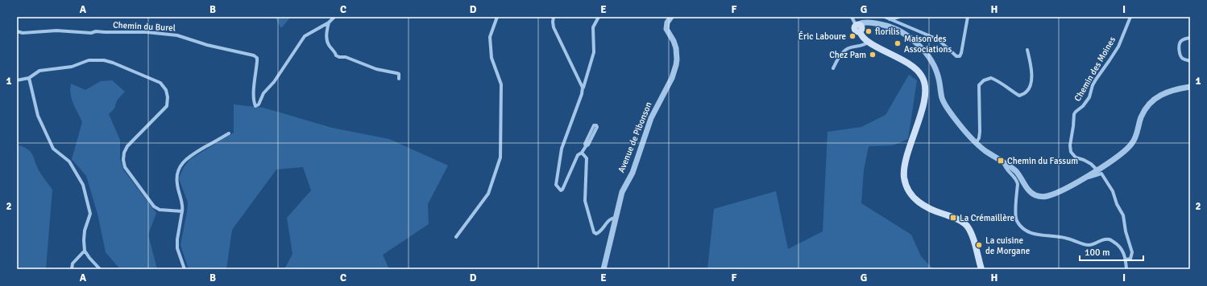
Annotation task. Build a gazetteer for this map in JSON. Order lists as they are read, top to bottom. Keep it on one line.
{"streets":{"street":["Chemin du Burel","Chemin des Moines","Avenue de Pibonson"]},"places":{"other":["florilis","Éric Laboure","Maison des Associations","Chez Pam","La cuisine de Morgane"],"transit":["Chemin du Fassum","La Crémaillère"]},"scale_bar":"100 m","grid":{"columns":["A","B","C","D","E","F","G","H","I"],"rows":["1","2"]}}
